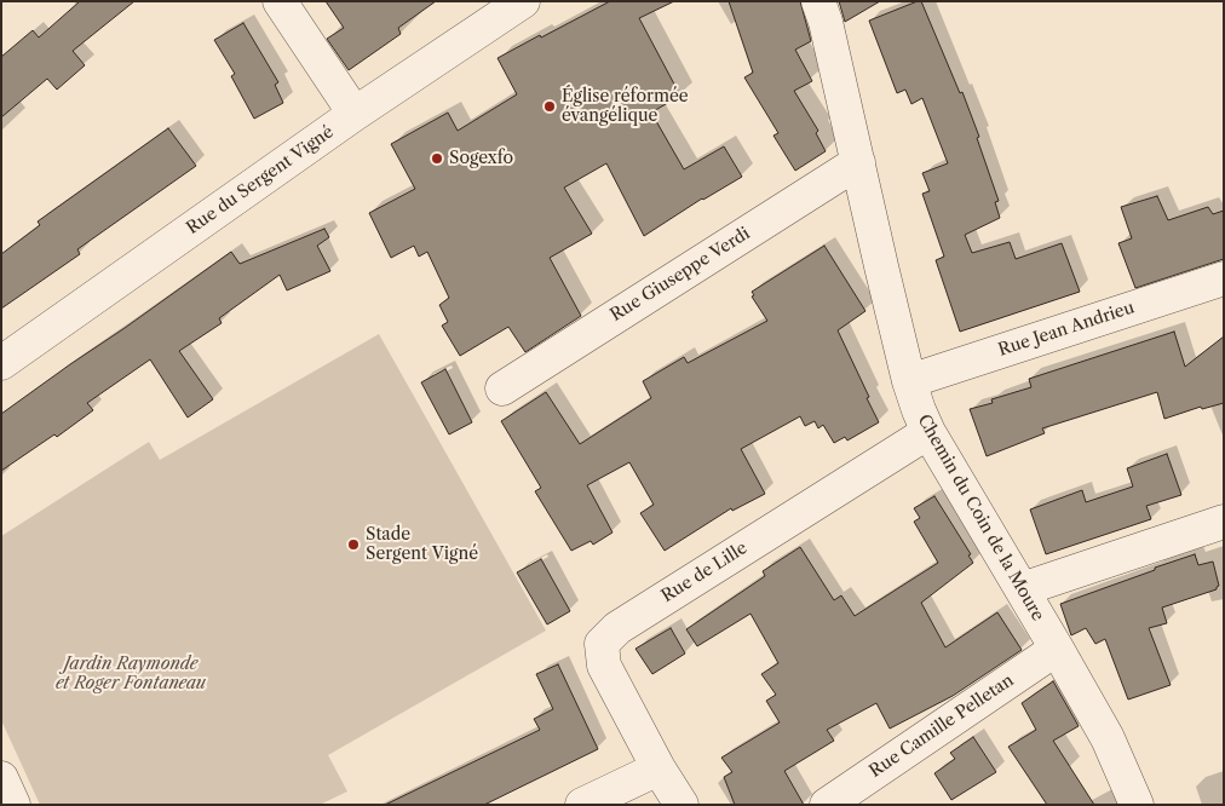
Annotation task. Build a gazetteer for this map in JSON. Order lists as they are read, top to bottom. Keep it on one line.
{"streets":{"street":["Rue du Sergent Vigné","Rue Giuseppe Verdi","Rue Jean Andrieu","Chemin du Coin de la Moure","Rue de Lille","Rue Camille Pelletan"]},"crossings":[["Rue Giuseppe Verdi","Chemin du Coin de la Moure"],["Rue Jean Andrieu","Chemin du Coin de la Moure"],["Chemin du Coin de la Moure","Rue de Lille"],["Chemin du Coin de la Moure","Rue Camille Pelletan"]],"parks":["Jardin Raymonde et Roger Fontaneau"],"places":["Église réformée évangélique","Sogexfo","Stade Sergent Vigné"]}
